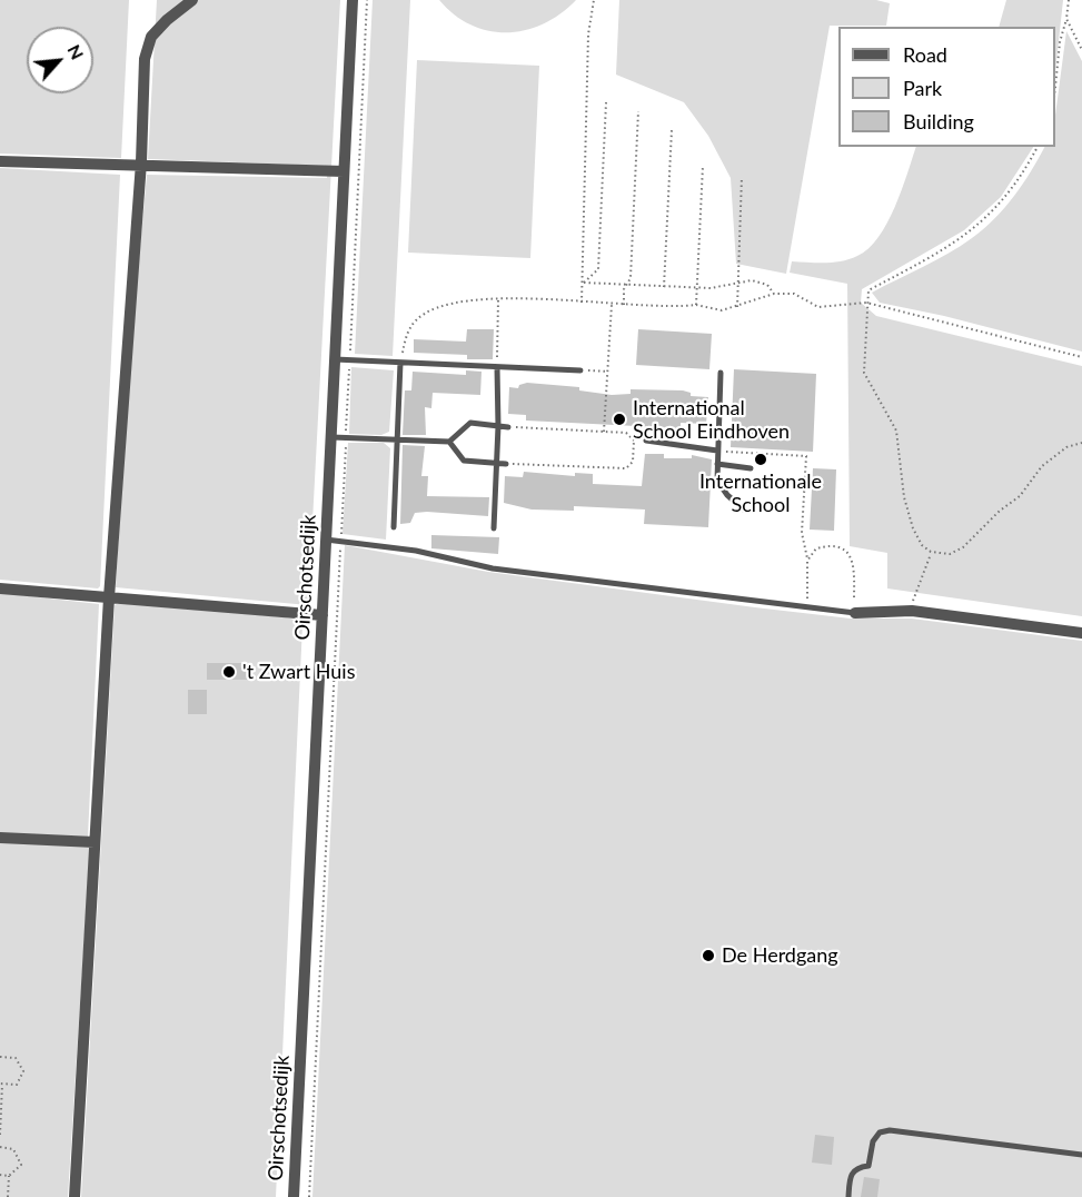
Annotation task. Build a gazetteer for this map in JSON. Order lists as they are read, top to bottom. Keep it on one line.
{"streets":{"street":["Oirschotsedijk"]},"places":["International School Eindhoven","Internationale School","'t Zwart Huis","De Herdgang"],"legend":["Road","Park","Building"],"north":"top right"}
